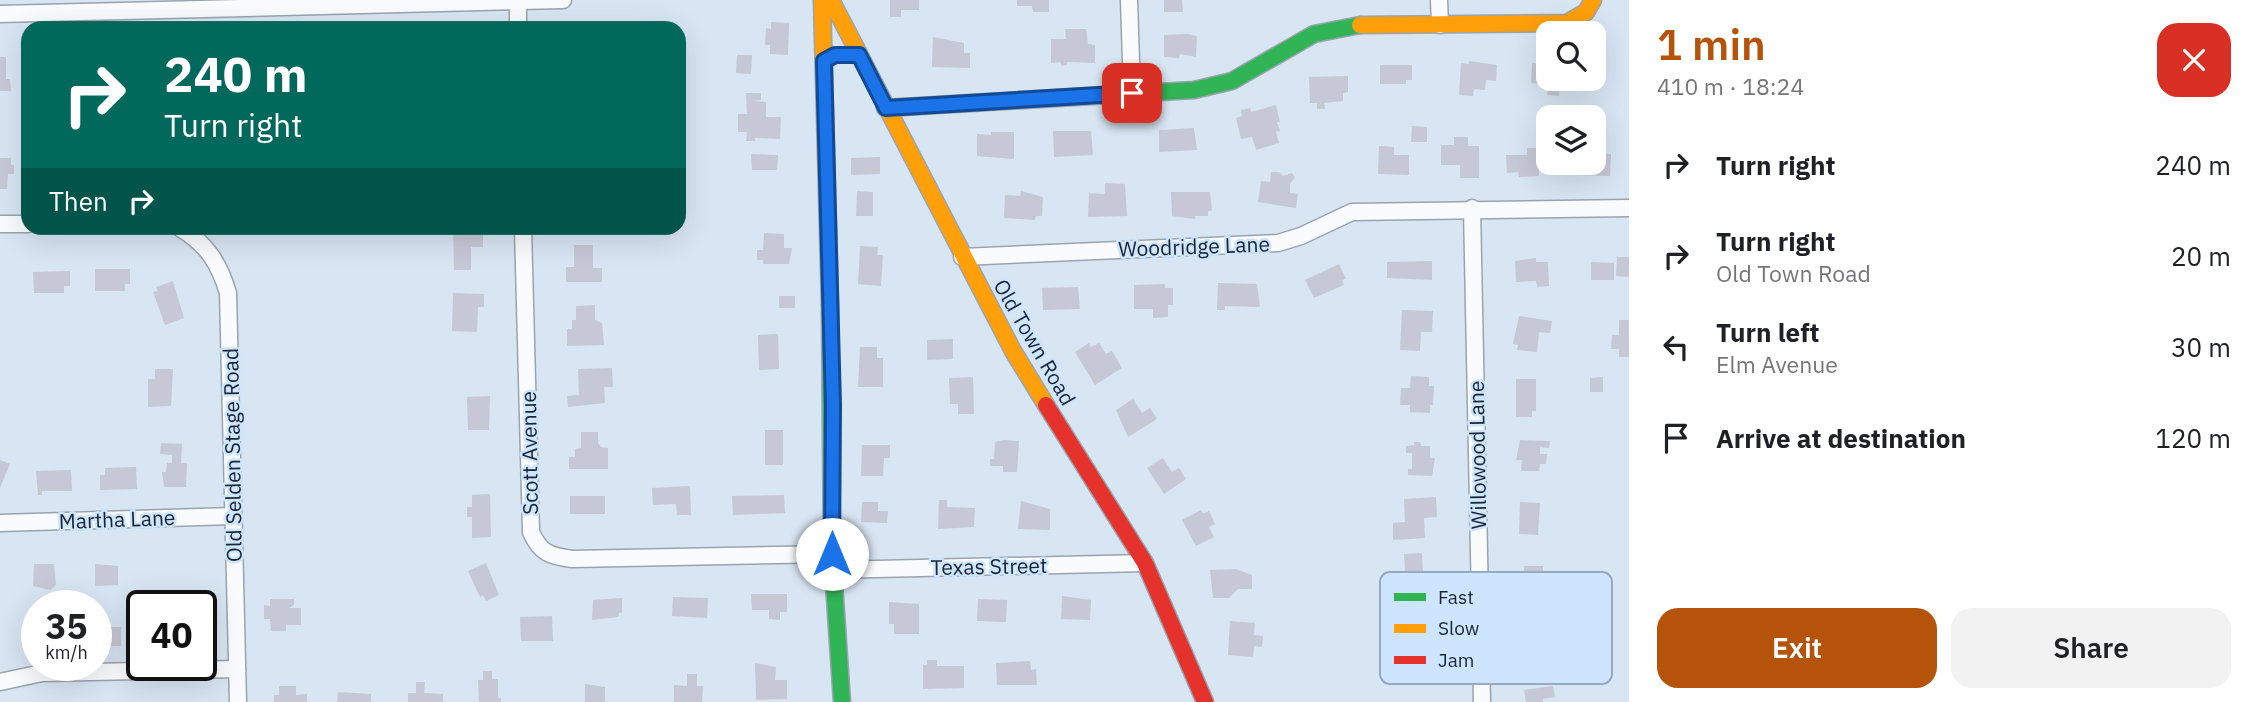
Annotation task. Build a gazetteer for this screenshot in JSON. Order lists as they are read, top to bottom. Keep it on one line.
{"streets":{"street":["Woodridge Lane","Old Town Road","Scott Avenue","Old Selden Stage Road","Willowood Lane","Martha Lane","Texas Street"]},"crossings":[["Woodridge Lane","Old Town Road"],["Woodridge Lane","Willowood Lane"],["Old Town Road","Texas Street"],["Scott Avenue","Texas Street"],["Old Selden Stage Road","Martha Lane"]],"legend":["Fast","Slow","Jam"],"page":{"heading":["1 min","410 m · 18:24"],"turn":["240 m","Turn right"],"list":[{"name":"Turn right","value":"240 m"},{"name":"Turn right","note":"Old Town Road","value":"20 m"},{"name":"Turn left","note":"Elm Avenue","value":"30 m"},{"name":"Arrive at destination","value":"120 m"}],"then":"Then","speed":"35 km/h","limit":"40","buttons":["Exit","Share"]}}
